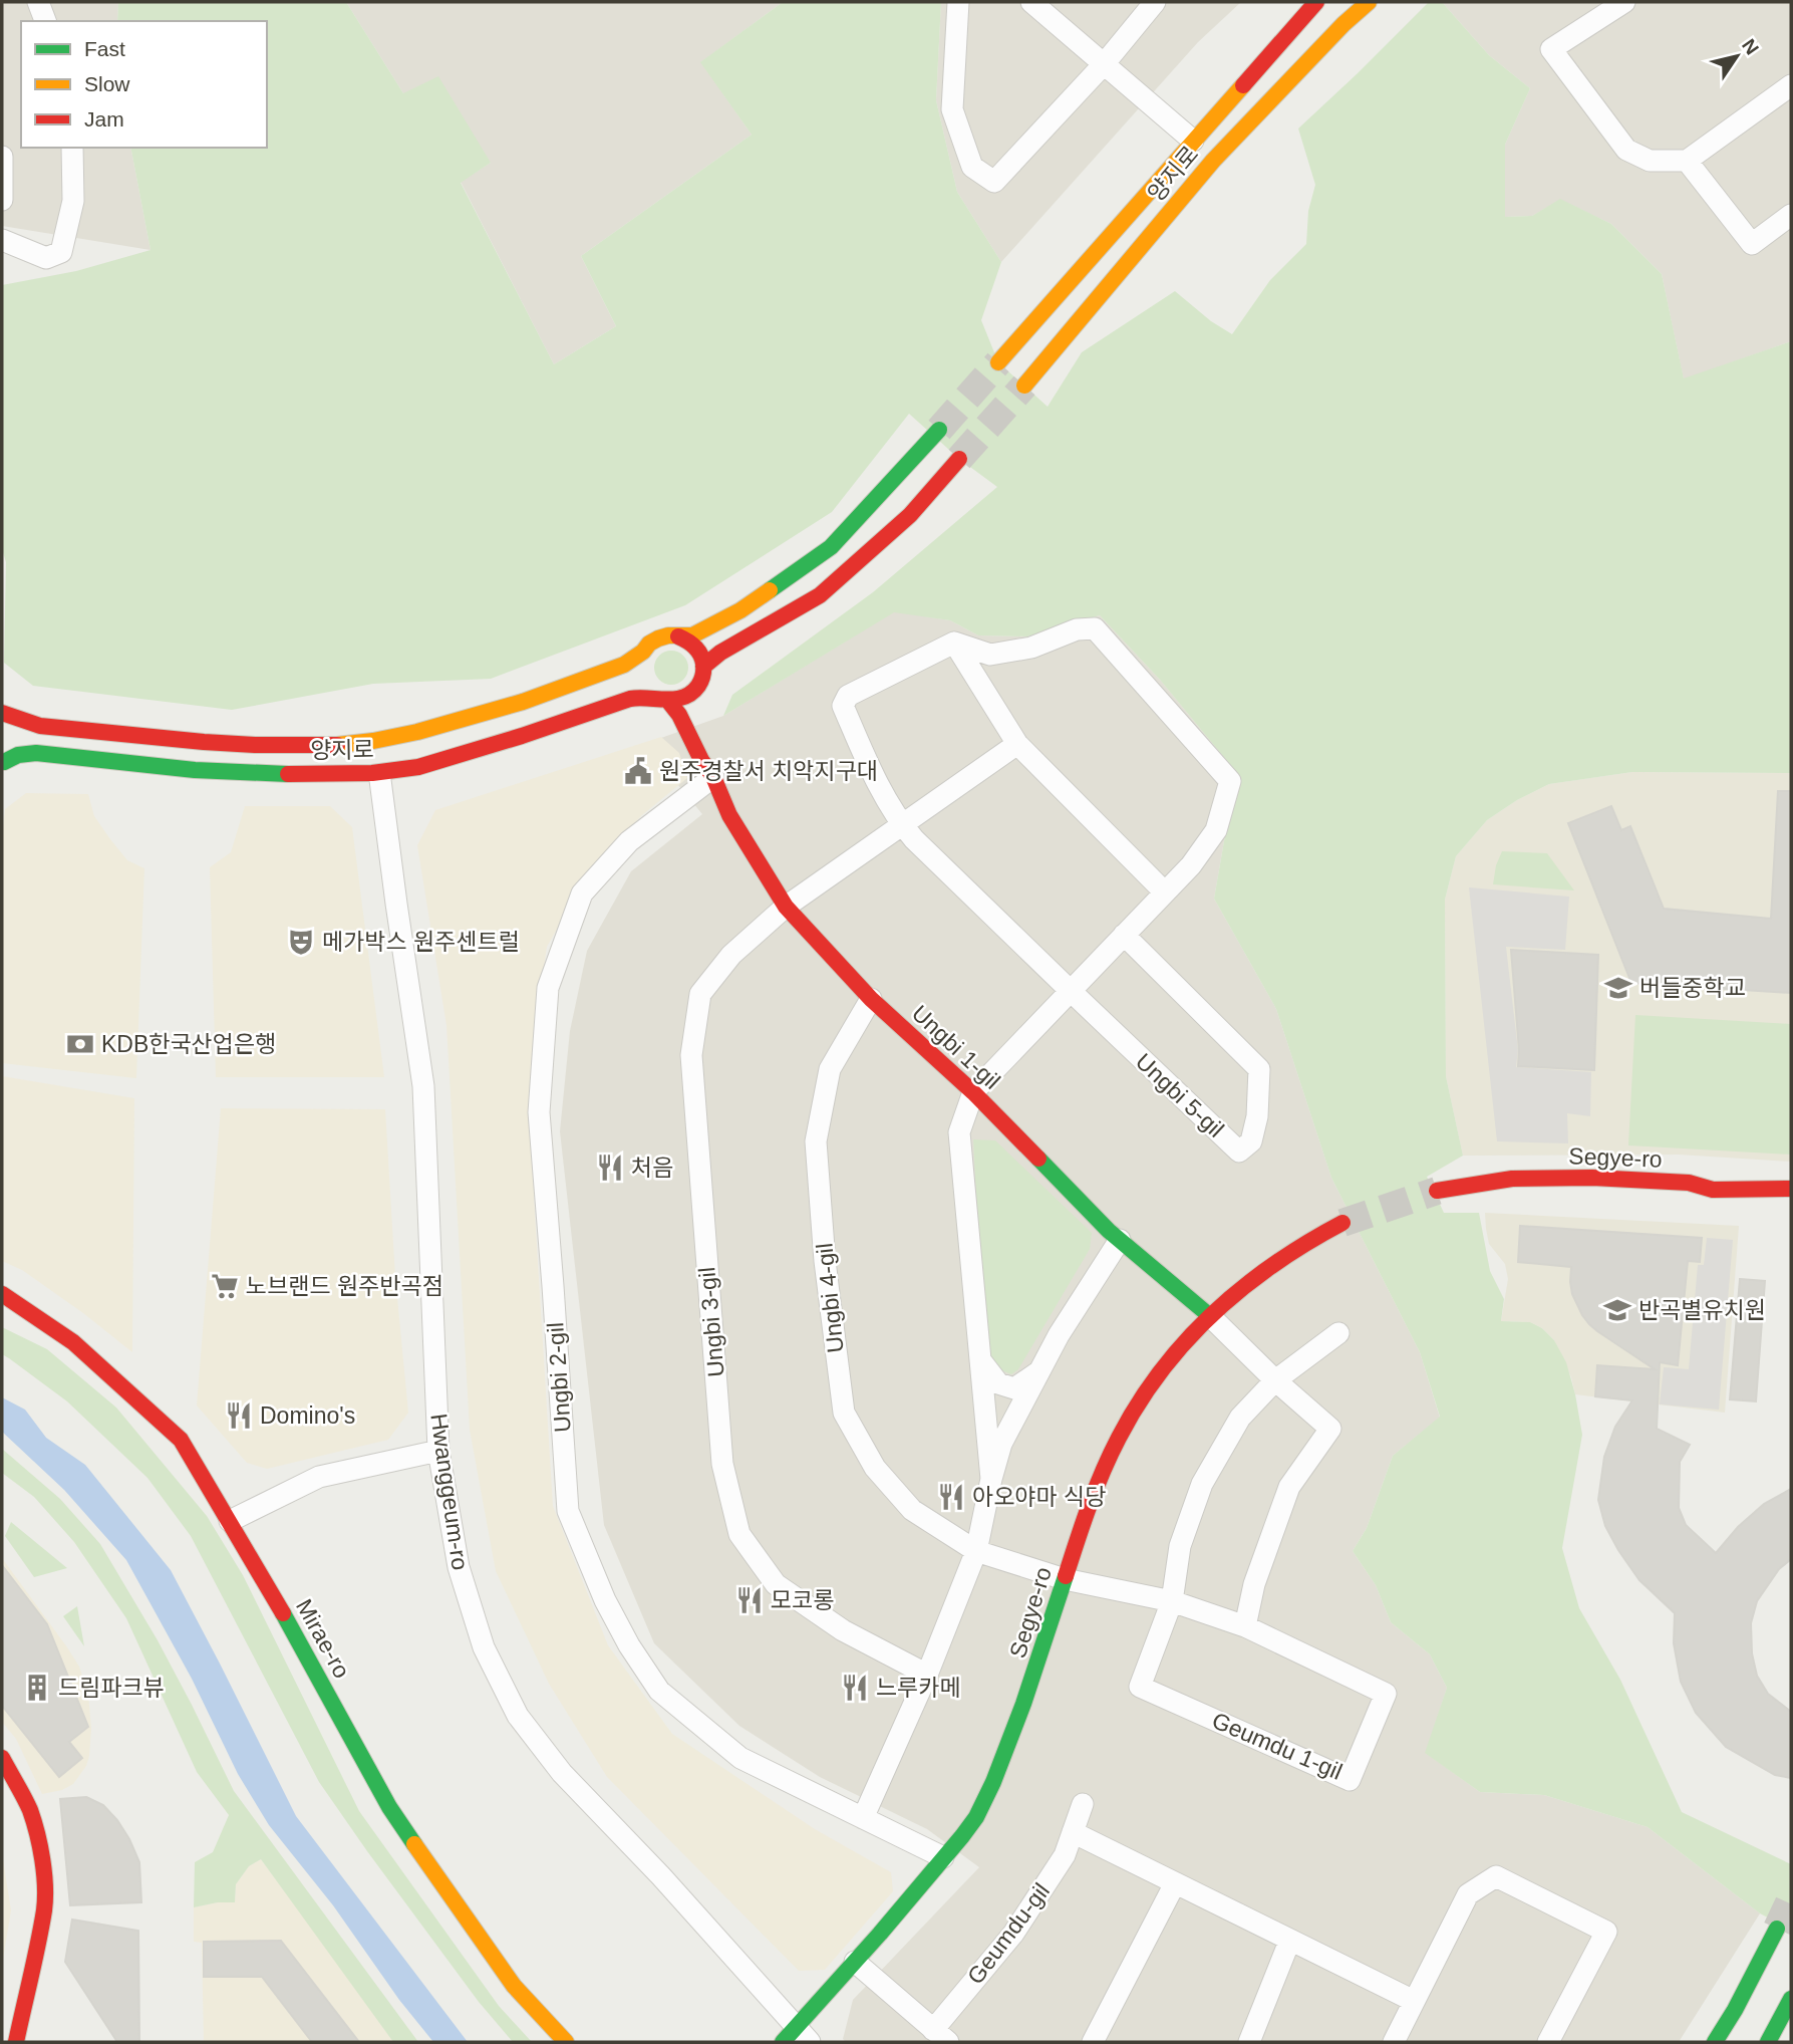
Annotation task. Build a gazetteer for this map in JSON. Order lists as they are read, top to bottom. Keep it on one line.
{"streets":{"street":["양지로","Ungbi 1-gil","Ungbi 5-gil","Segye-ro","Ungbi 4-gil","Ungbi 3-gil","Ungbi 2-gil","Hwanggeum-ro","Mirae-ro","Geumdu 1-gil","Geumdu-gil"]},"crossings":[["Ungbi 1-gil","Segye-ro"],["Ungbi 1-gil","Ungbi 4-gil"],["Ungbi 1-gil","Ungbi 3-gil"],["Ungbi 1-gil","Ungbi 2-gil"],["Segye-ro","Ungbi 4-gil"],["Segye-ro","Ungbi 2-gil"],["Segye-ro","Hwanggeum-ro"],["Segye-ro","Geumdu 1-gil"],["Segye-ro","Geumdu-gil"],["Ungbi 4-gil","Geumdu 1-gil"]],"places":{"public building":["원주경찰서 치악지구대"],"theatre":["메가박스 원주센트럴"],"school or university":["버들중학교","반곡별유치원"],"bank":["KDB한국산업은행"],"restaurant":["처음","Domino's","아오야마 식당","모코롱","느루카메"],"supermarket":["노브랜드 원주반곡점"],"building":["드림파크뷰"]},"legend":["Fast","Slow","Jam"],"north":"top right"}
